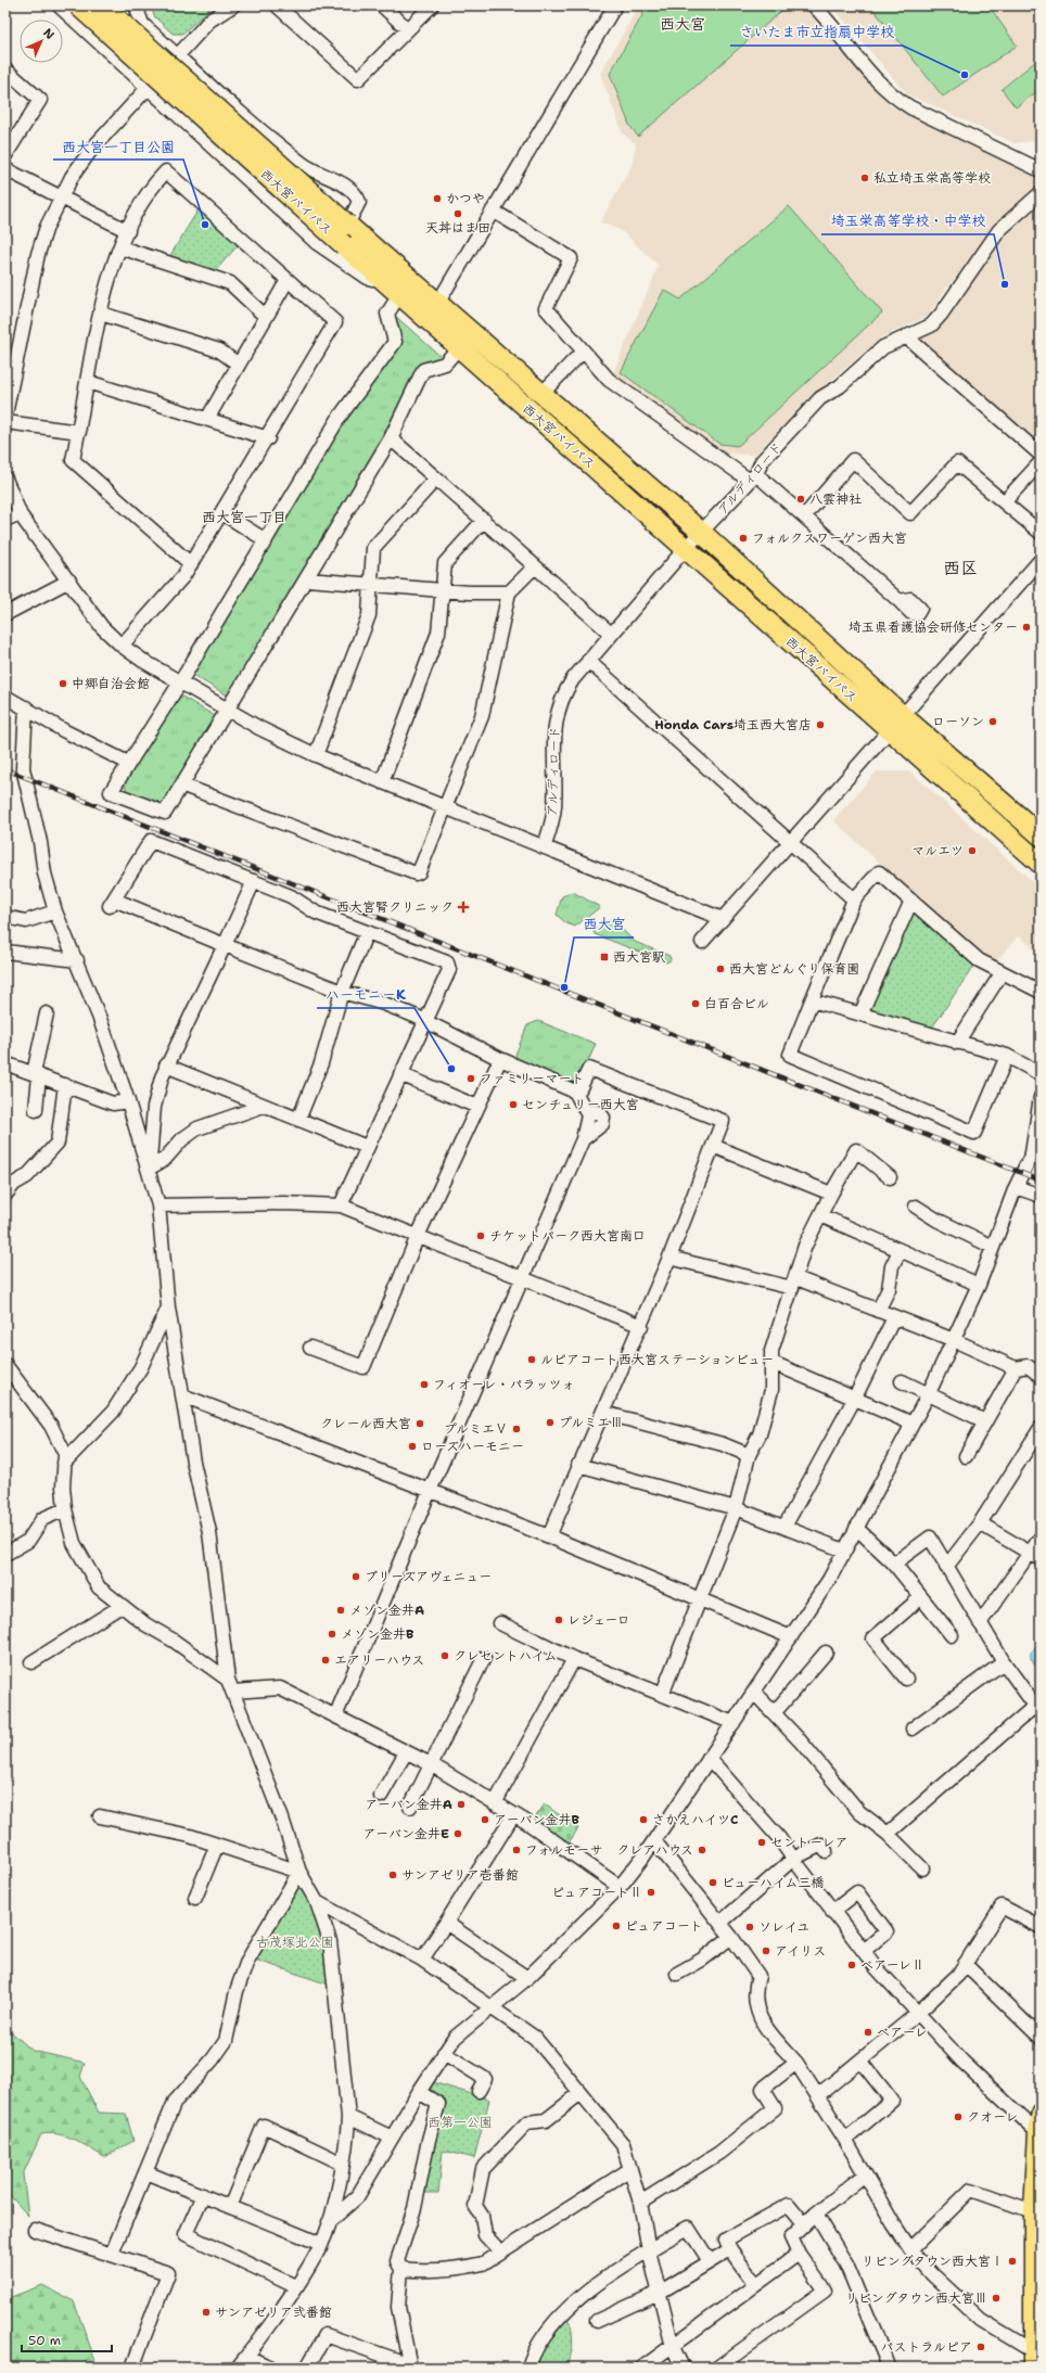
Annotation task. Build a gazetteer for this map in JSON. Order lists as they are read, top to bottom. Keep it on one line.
{"streets":{"highway":["西大宮バイパス"],"street":["アルディロード"]},"crossings":[["西大宮バイパス","アルディロード"]],"districts":["西大宮","西大宮一丁目","西区"],"parks":["古茂塚北公園","西第一公園"],"places":{"other":["さいたま市立指扇中学校","私立埼玉栄高等学校","かつや","天丼はま田","西大宮一丁目公園","埼玉栄高等学校・中学校","八雲神社","フォルクスワーゲン西大宮","埼玉県看護協会研修センター","中郷自治会館","ローソン","Honda Cars埼玉西大宮店","マルエツ","西大宮どんぐり保育園","西大宮","白百合ビル","ハーモニーK","ファミリーマート","センチュリー西大宮","チケットパーク西大宮南口","ルピアコート西大宮ステーションビュー","フィオーレ・パラッツォ","プルミエⅢ","クレール西大宮","プルミエⅤ","ローズハーモニー","ブリーズアヴェニュー","メゾン金井A","レジェーロ","メゾン金井B","クレセントハイム","エアリーハウス","アーバン金井A","アーバン金井B","さかえハイツC","アーバン金井E","セントーレア","フォルモーサ","クレアハウス","サンアゼリア壱番館","ビューハイム三橋","ピュアコートⅡ","ピュアコート","ソレイユ","アイリス","ベアーレⅡ","ベアーレ","クオーレ","リビングタウン西大宮Ⅰ","リビングタウン西大宮Ⅲ","サンアゼリア弐番館","パストラルピア"],"health":["西大宮腎クリニック"],"transit":["西大宮駅"]},"scale_bar":"50 m","north":"top right"}
